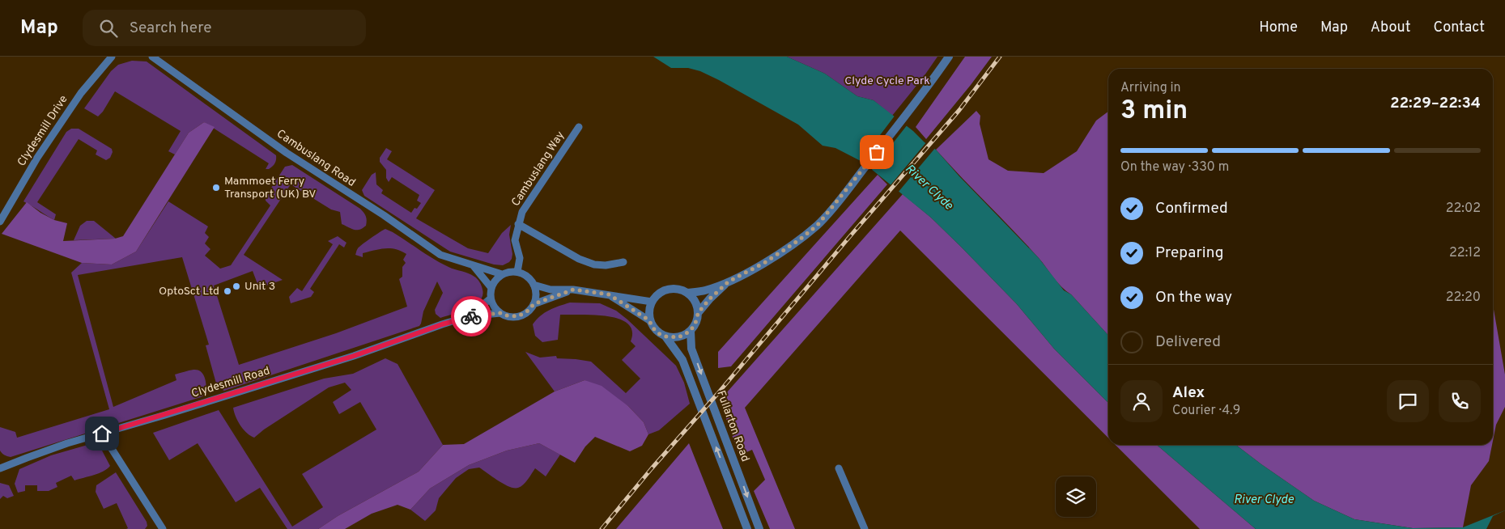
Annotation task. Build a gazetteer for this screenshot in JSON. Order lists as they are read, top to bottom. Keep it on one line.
{"streets":{"street":["Clydesmill Drive","Cambuslang Road","Cambuslang Way","Clydesmill Road","Fullarton Road"]},"crossings":[["Cambuslang Road","Cambuslang Way"],["Cambuslang Road","Clydesmill Road"],["Cambuslang Way","Clydesmill Road"]],"water":["River Clyde"],"parks":["Clyde Cycle Park"],"places":["Mammoet Ferry Transport (UK) BV","Unit 3","OptoSct Ltd"],"page":{"header":"Map","search":"Search here","nav":["Home","Map","About","Contact"],"heading":["3 min","Arriving in","22:29–22:34"],"panel":["Alex","Courier · 4.9"],"bar":"On the way · 330 m","list":[["Confirmed","22:02"],["Preparing","22:12"],["On the way","22:20"],"Delivered"]}}
